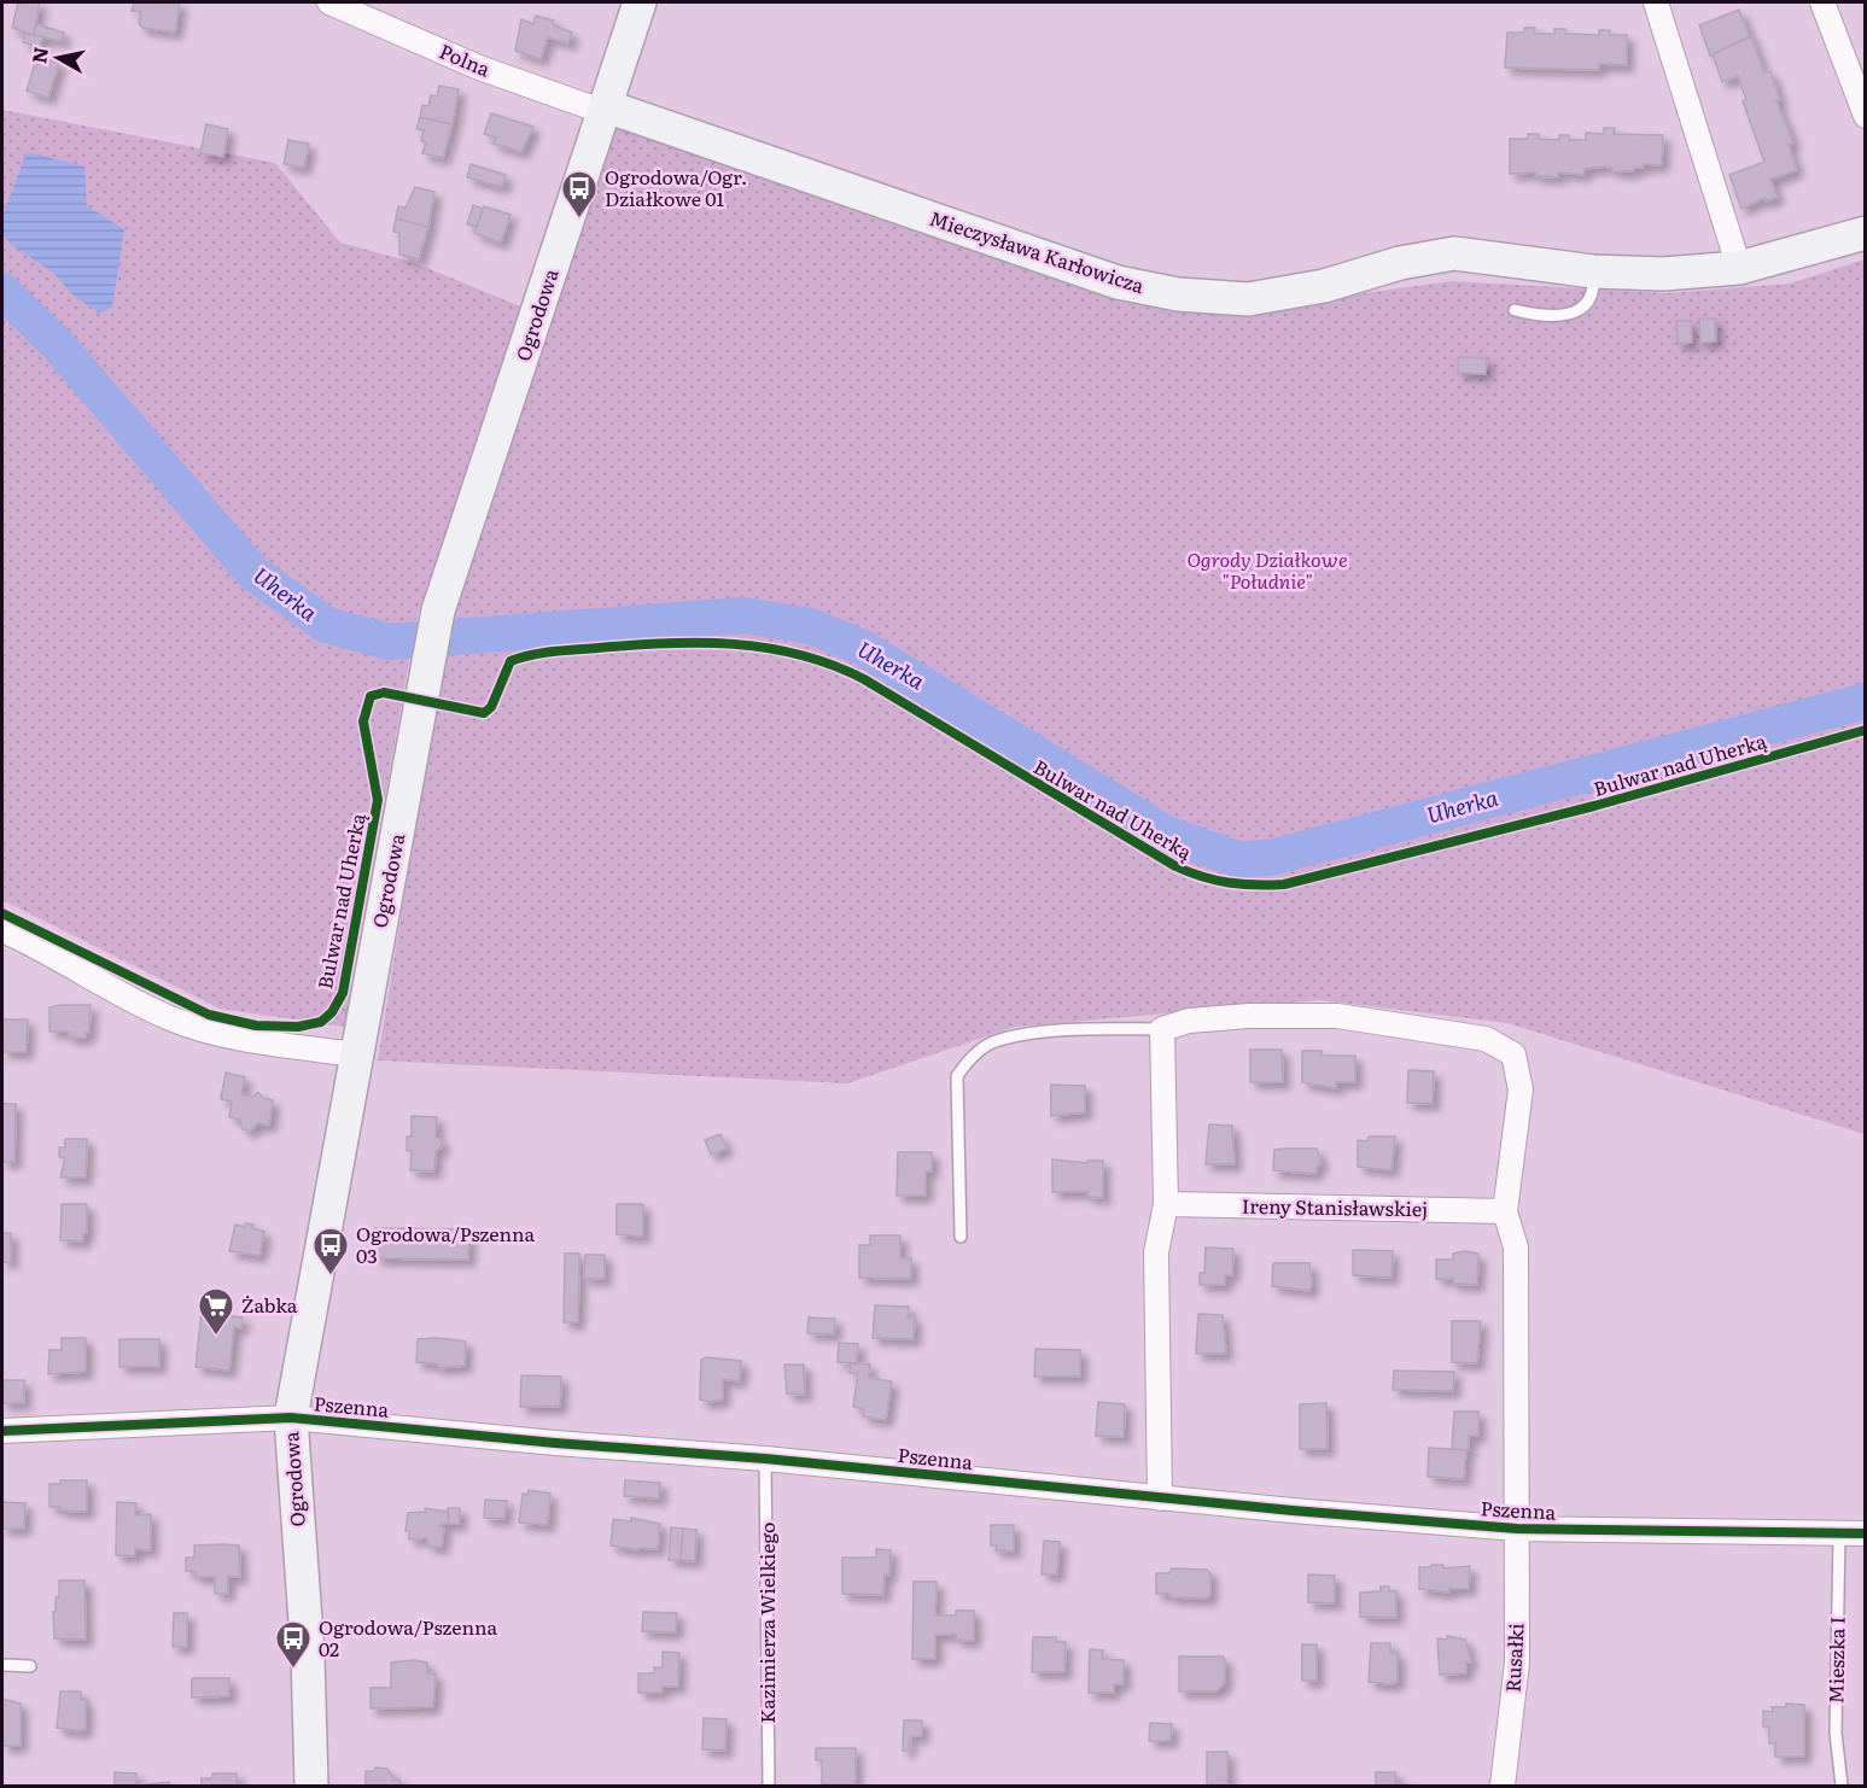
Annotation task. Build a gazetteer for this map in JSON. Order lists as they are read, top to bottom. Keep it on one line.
{"streets":{"street":["Polna","Mieczysława Karłowicza","Ogrodowa","Ireny Stanisławskiej","Pszenna","Rusałki"],"lane":["Kazimierza Wielkiego","Mieszka I"],"cycle path":["Bulwar nad Uherką"]},"crossings":[["Polna","Mieczysława Karłowicza"],["Polna","Ogrodowa"],["Mieczysława Karłowicza","Ogrodowa"],["Ogrodowa","Pszenna"],["Ireny Stanisławskiej","Rusałki"],["Pszenna","Kazimierza Wielkiego"],["Pszenna","Rusałki"],["Pszenna","Mieszka I"]],"water":["Uherka"],"parks":["Ogrody Działkowe \"Południe\""],"places":{"bus stop":["Ogrodowa/Ogr. Działkowe 01","Ogrodowa/Pszenna 03","Ogrodowa/Pszenna 02"],"supermarket":["Żabka"]},"north":"left"}
